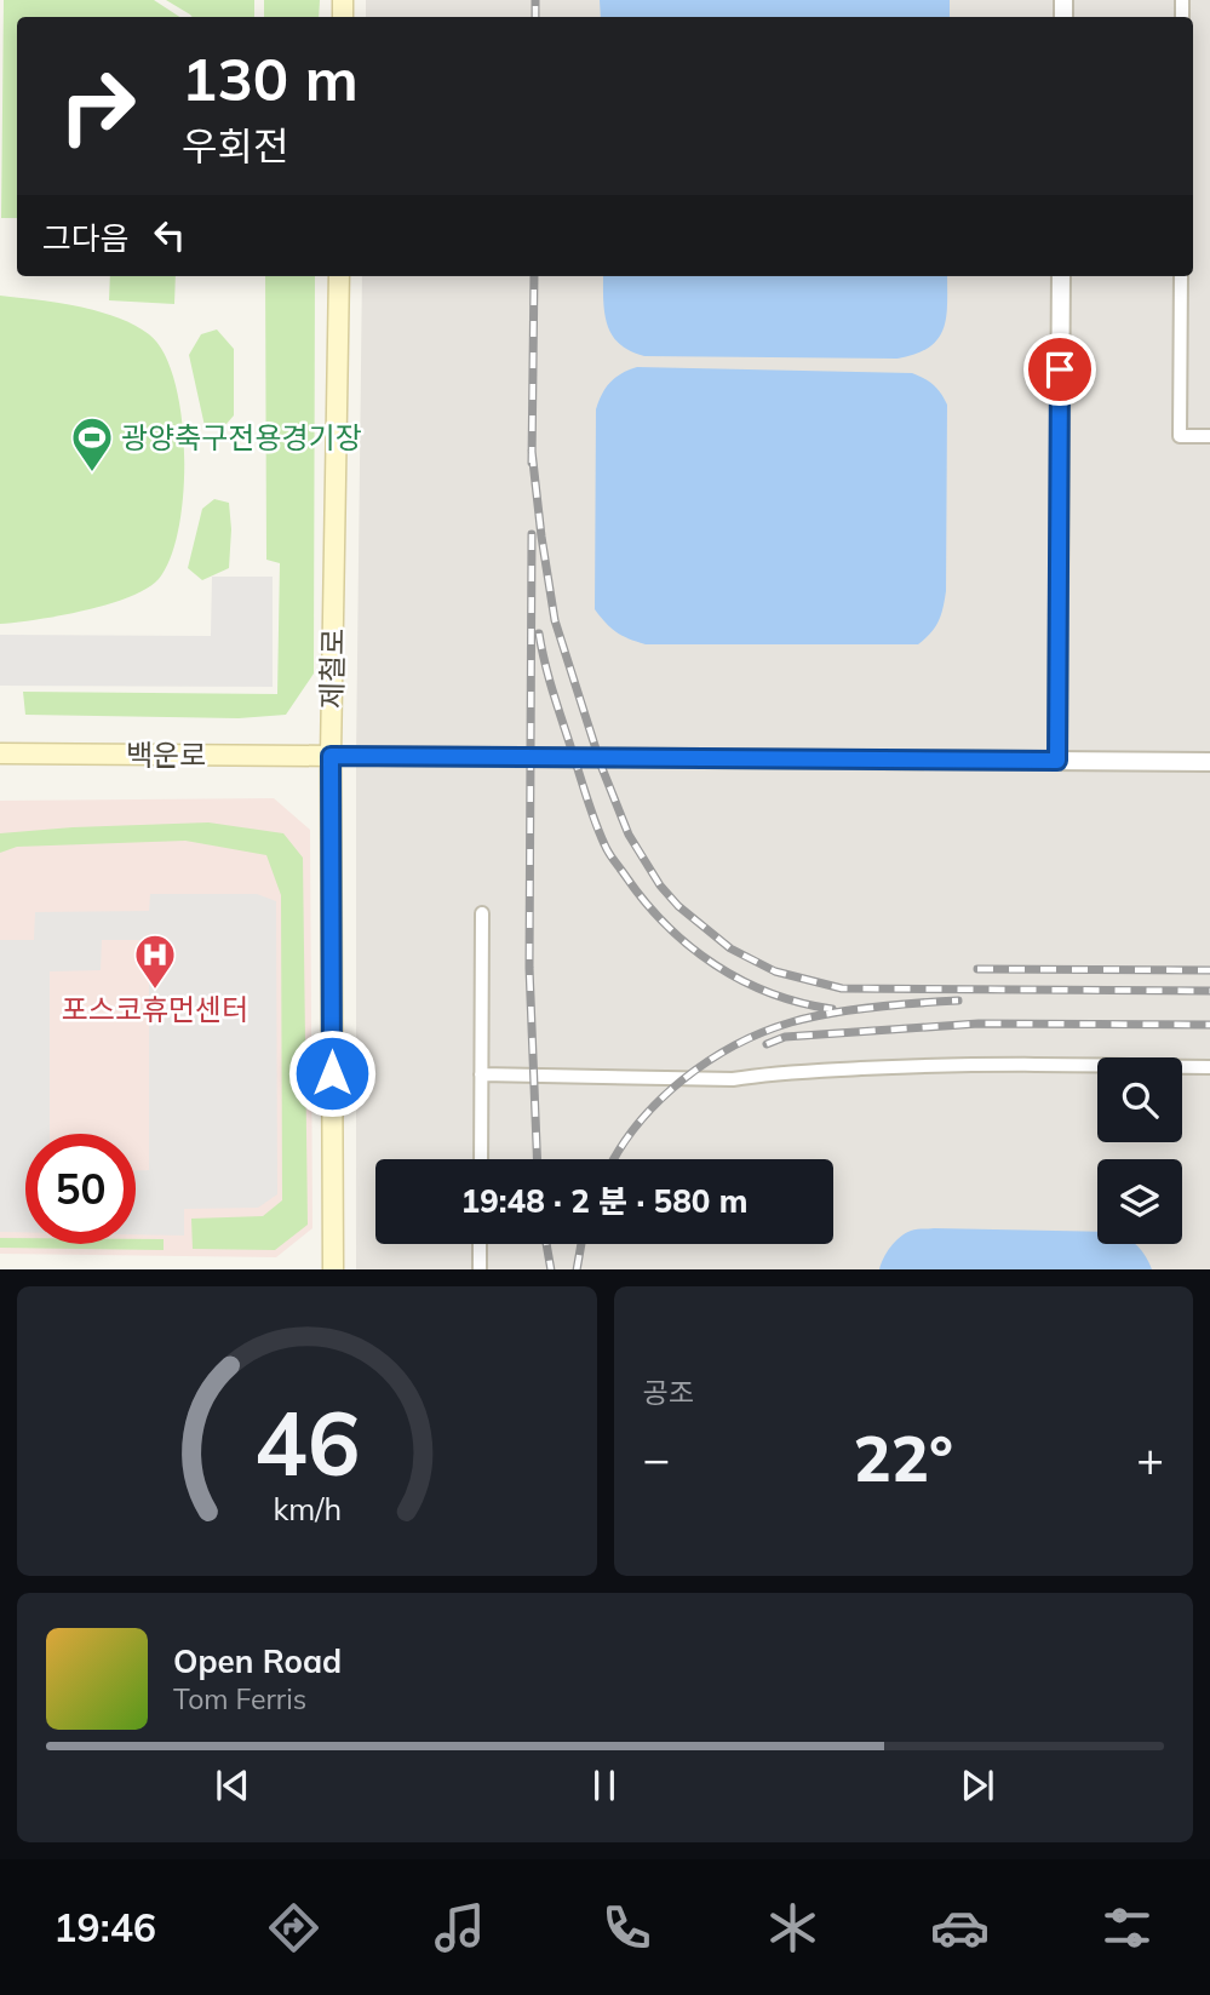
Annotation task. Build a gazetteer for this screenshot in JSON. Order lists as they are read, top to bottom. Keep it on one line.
{"streets":{"main road":["제철로","백운로"]},"crossings":[["제철로","백운로"]],"places":{"sports":["광양축구전용경기장"],"hospital":["포스코휴먼센터"]},"page":{"turn":["130 m","우회전"],"then":"그다음","limit":"50","trip":"19:48 · 2 분 · 580 m","tile":"공조","heat":["−","22°","+"],"song":["Open Road","Tom Ferris"],"tabs":"19:46","gauge":["46","km/h"]}}
